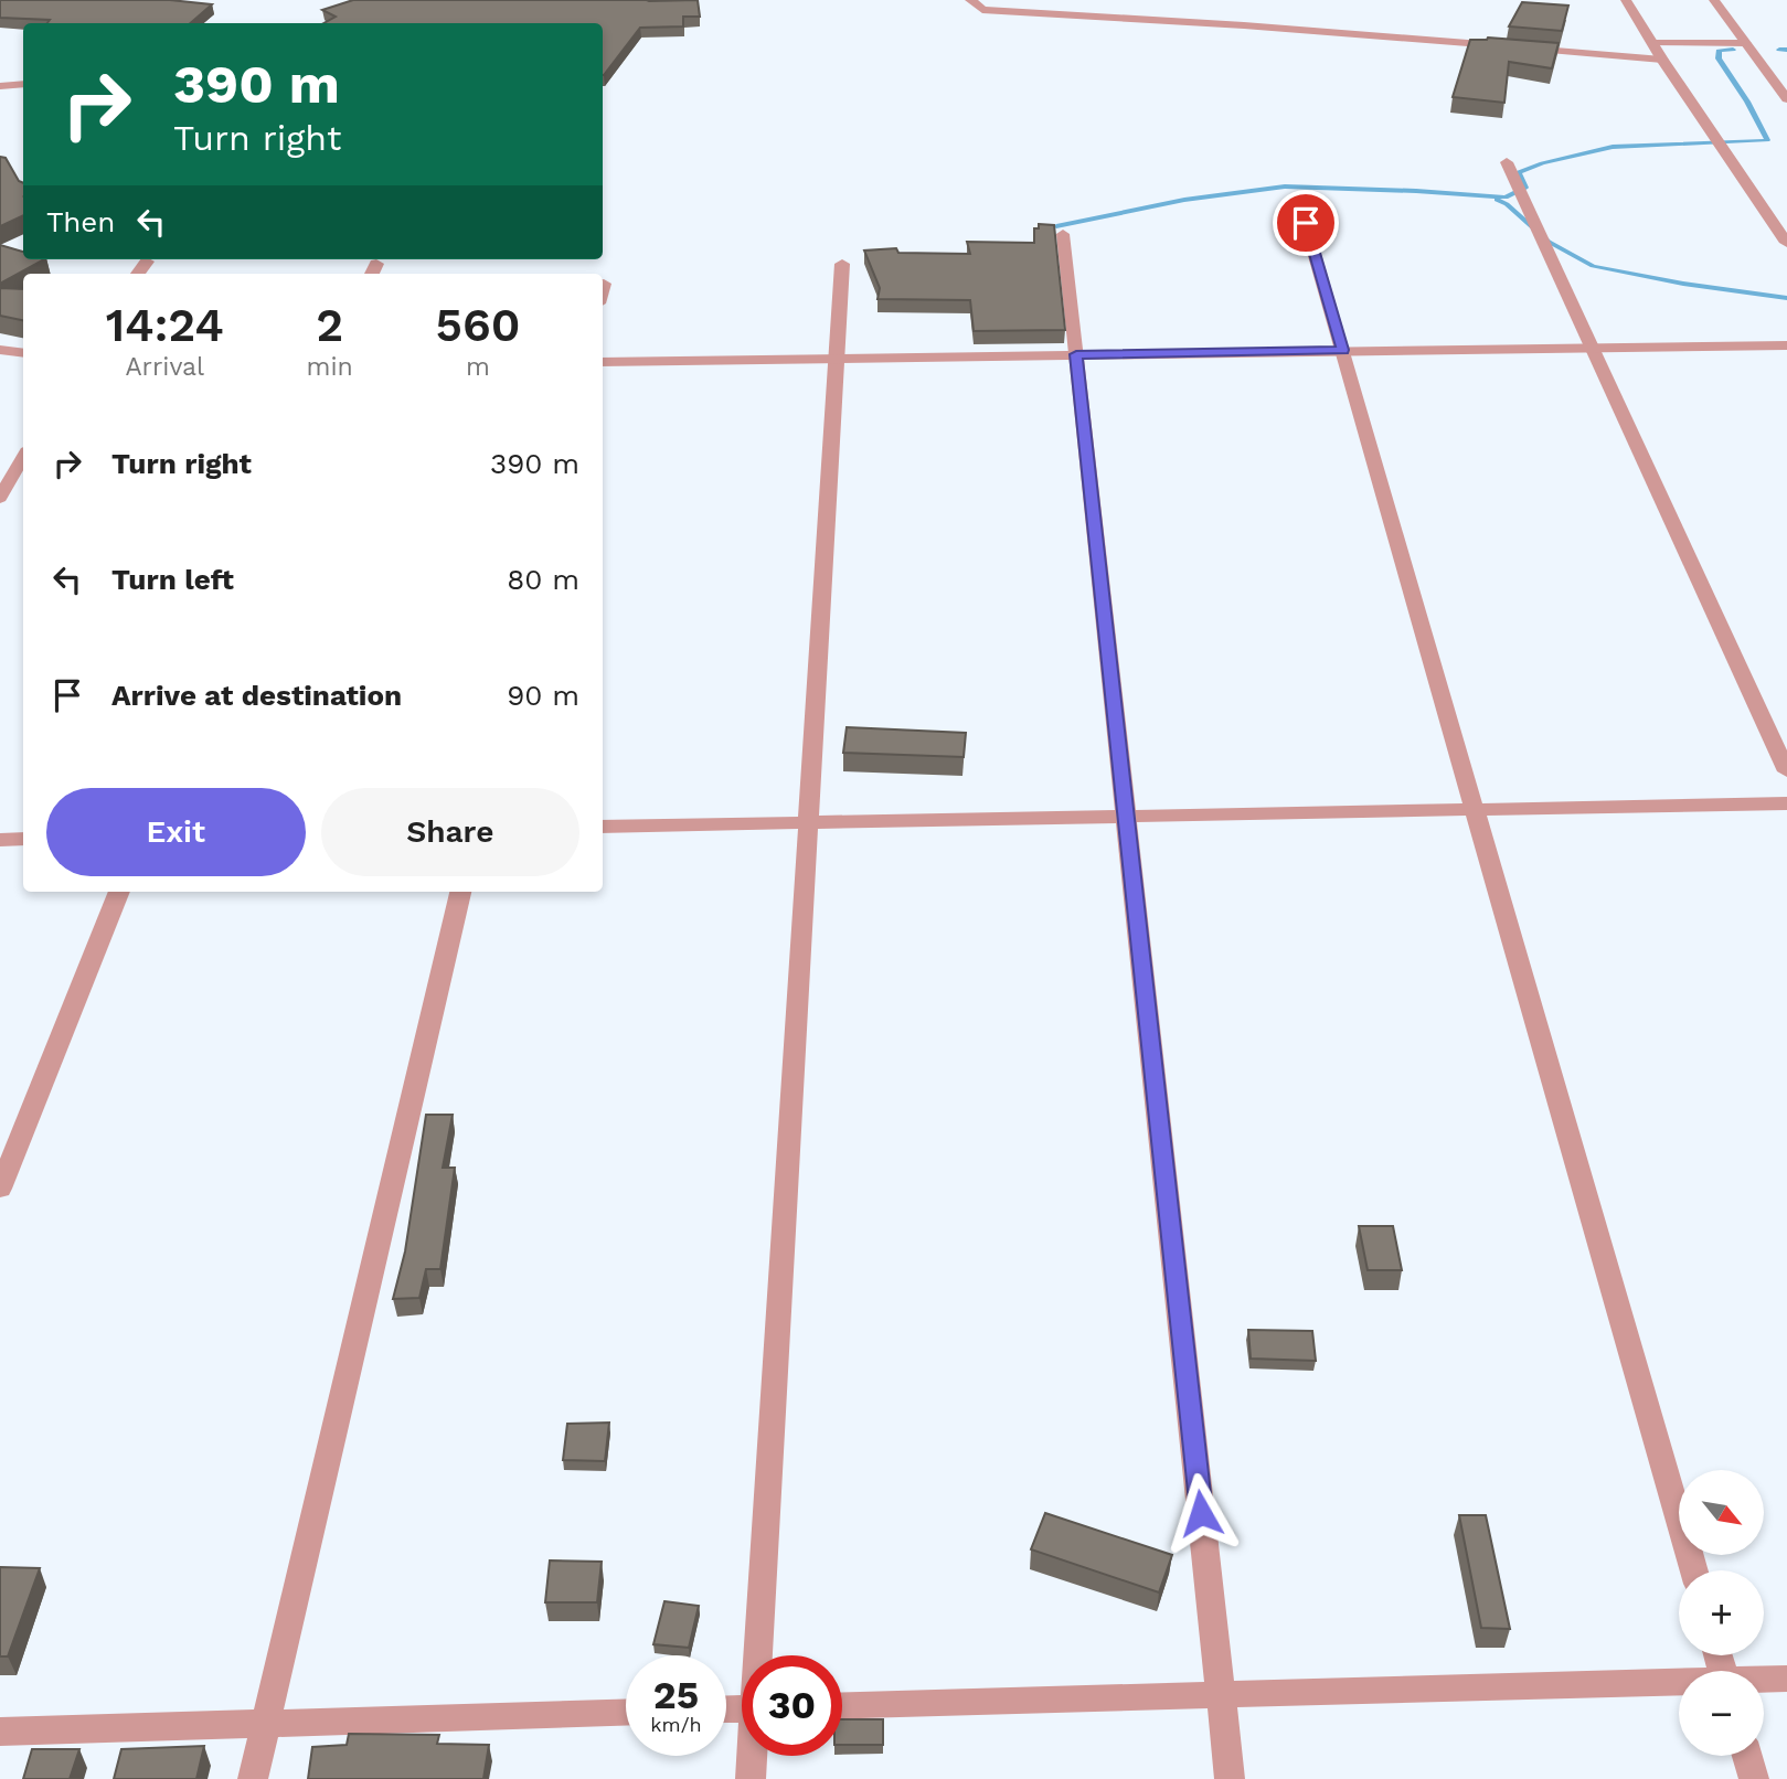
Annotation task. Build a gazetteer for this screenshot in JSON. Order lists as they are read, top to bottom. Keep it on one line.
{"north":"bottom right","page":{"turn":["390 m","Turn right"],"then":"Then","eta":["14:24","Arrival","2","min","560","m"],"list":[{"name":"Turn right","value":"390 m"},{"name":"Turn left","value":"80 m"},{"name":"Arrive at destination","value":"90 m"}],"buttons":["Exit","Share"],"map_buttons":["+","−"],"speed":"25 km/h","limit":"30"}}
